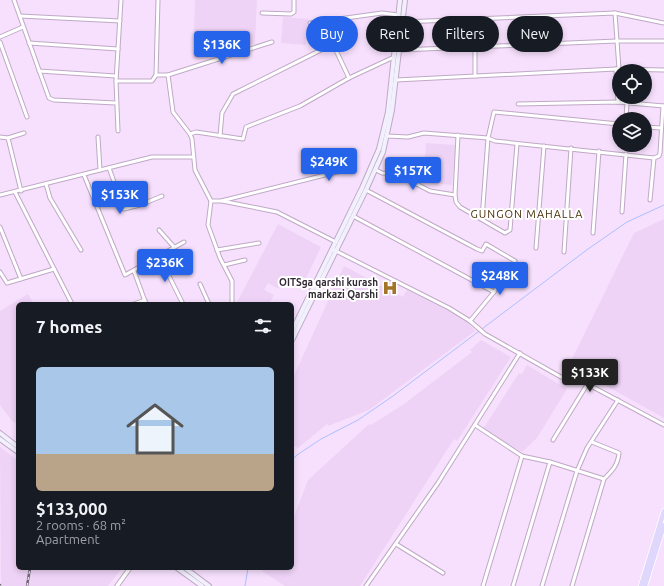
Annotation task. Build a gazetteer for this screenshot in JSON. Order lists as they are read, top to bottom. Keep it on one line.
{"districts":["GUNGON MAHALLA"],"places":{"hospital":["OITSga qarshi kurash markazi Qarshi"]},"page":{"chip":["Buy","Rent","Filters","New"],"price":["$136K","$249K","$157K","$153K","$236K","$248K","$133K"],"heading":"7 homes","list":[{"name":"$133,000","note":"2 rooms · 68 m² · Apartment"}]}}
